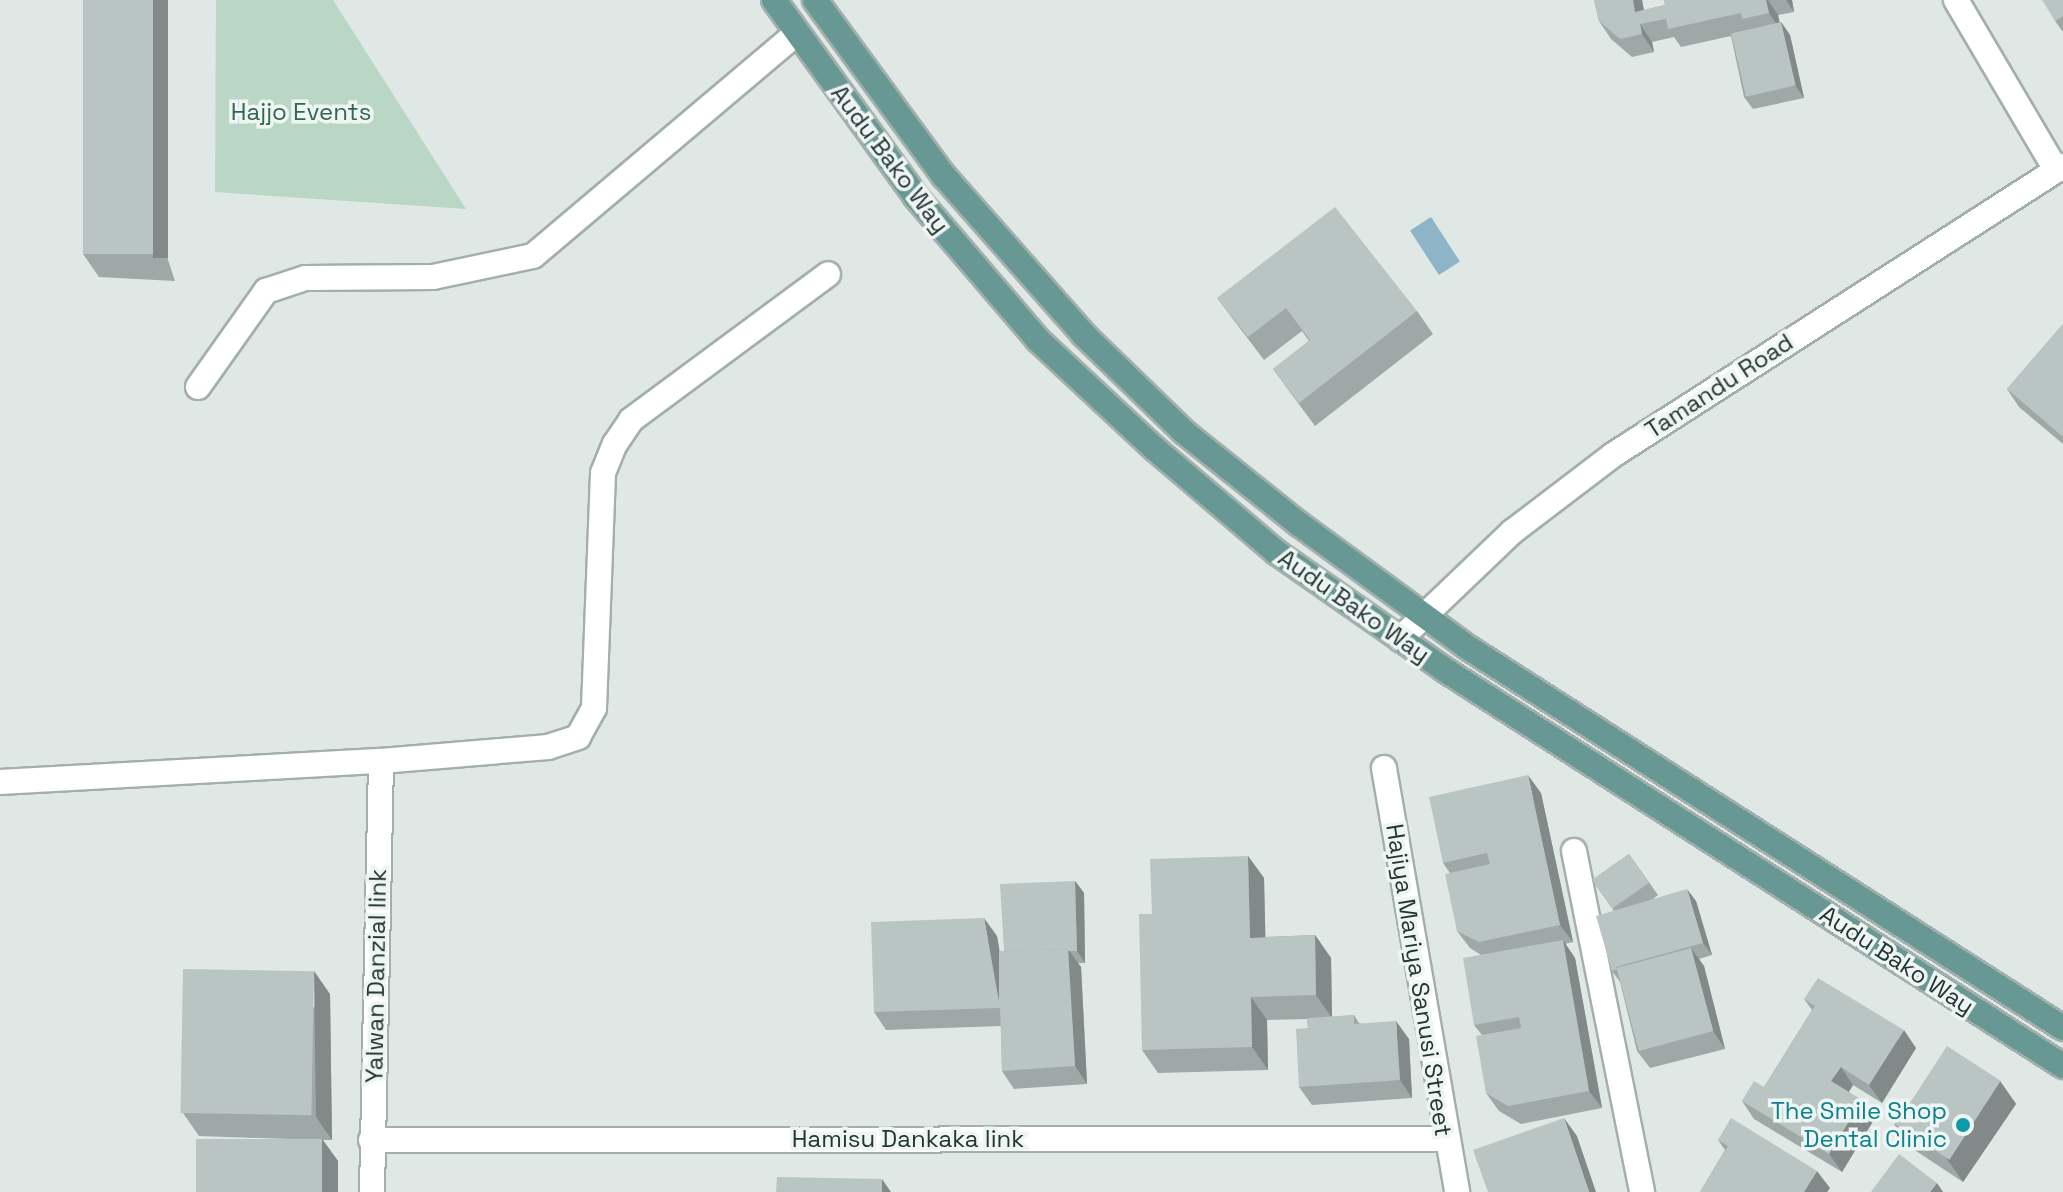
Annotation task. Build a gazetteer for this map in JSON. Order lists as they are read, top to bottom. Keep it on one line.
{"streets":{"main road":["Audu Bako Way"],"street":["Tamandu Road","Yalwan Danzial link","Hajiya Mariya Sanusi Street","Hamisu Dankaka link"]},"crossings":[["Audu Bako Way","Tamandu Road"],["Yalwan Danzial link","Hamisu Dankaka link"],["Hajiya Mariya Sanusi Street","Hamisu Dankaka link"]],"parks":["Hajjo Events"],"places":["The Smile Shop Dental Clinic"]}
